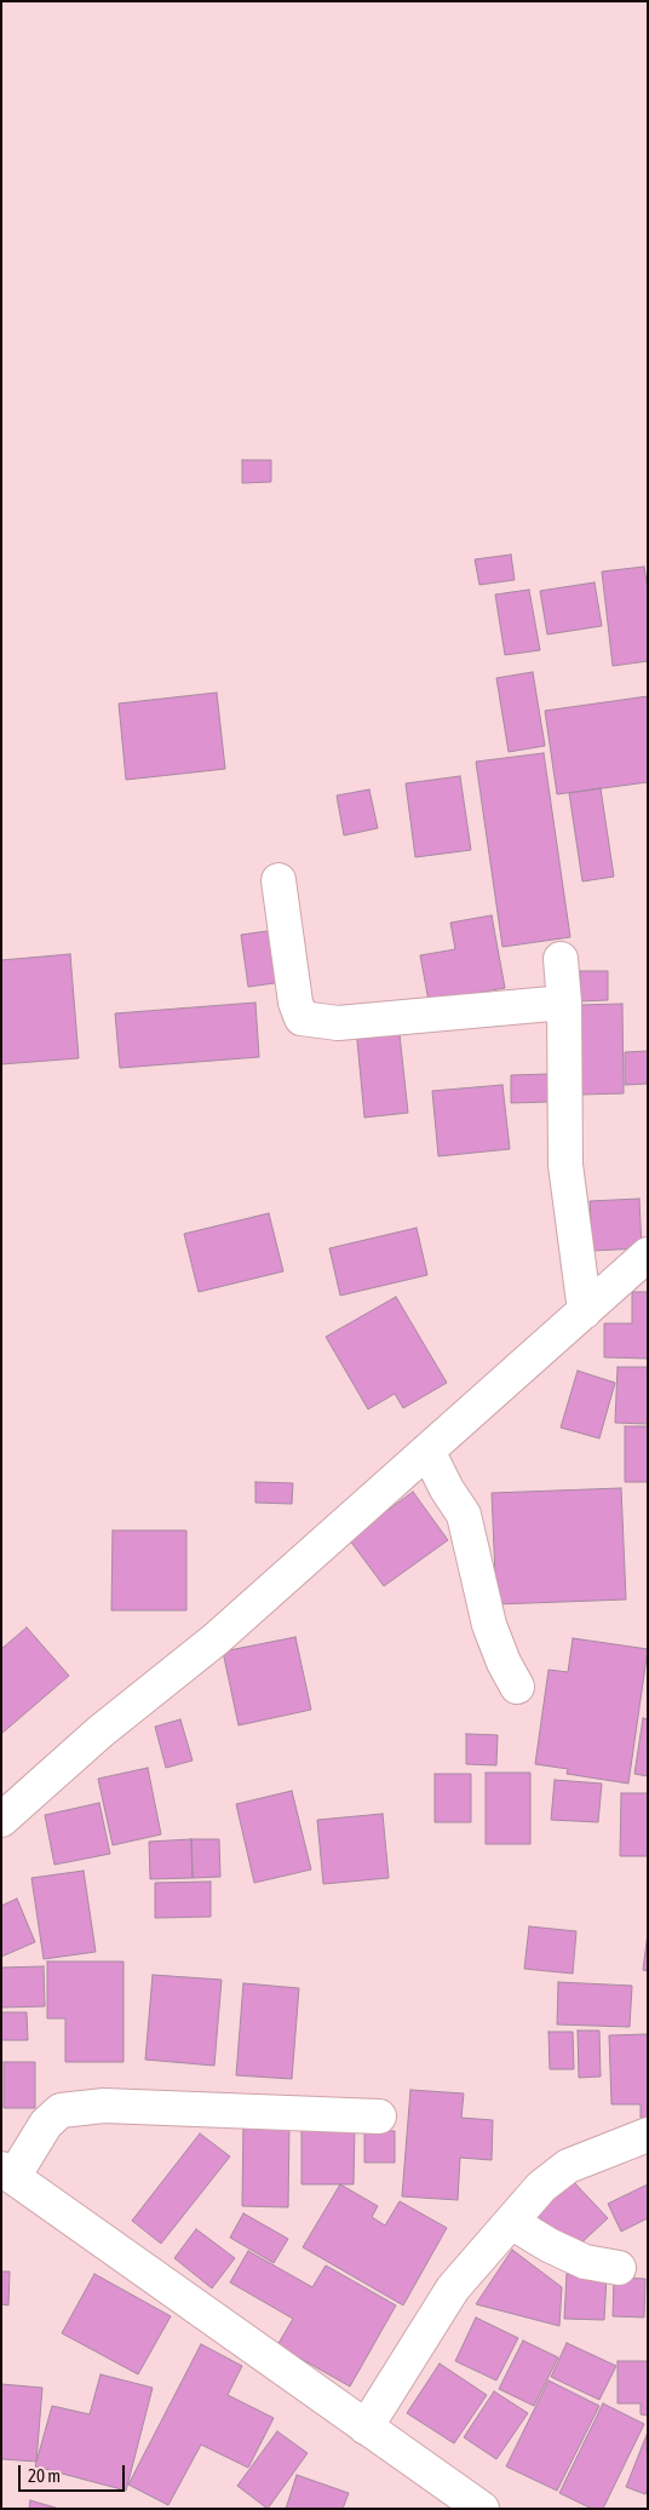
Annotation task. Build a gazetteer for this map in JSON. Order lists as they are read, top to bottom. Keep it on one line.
{"scale_bar":"20 m"}
